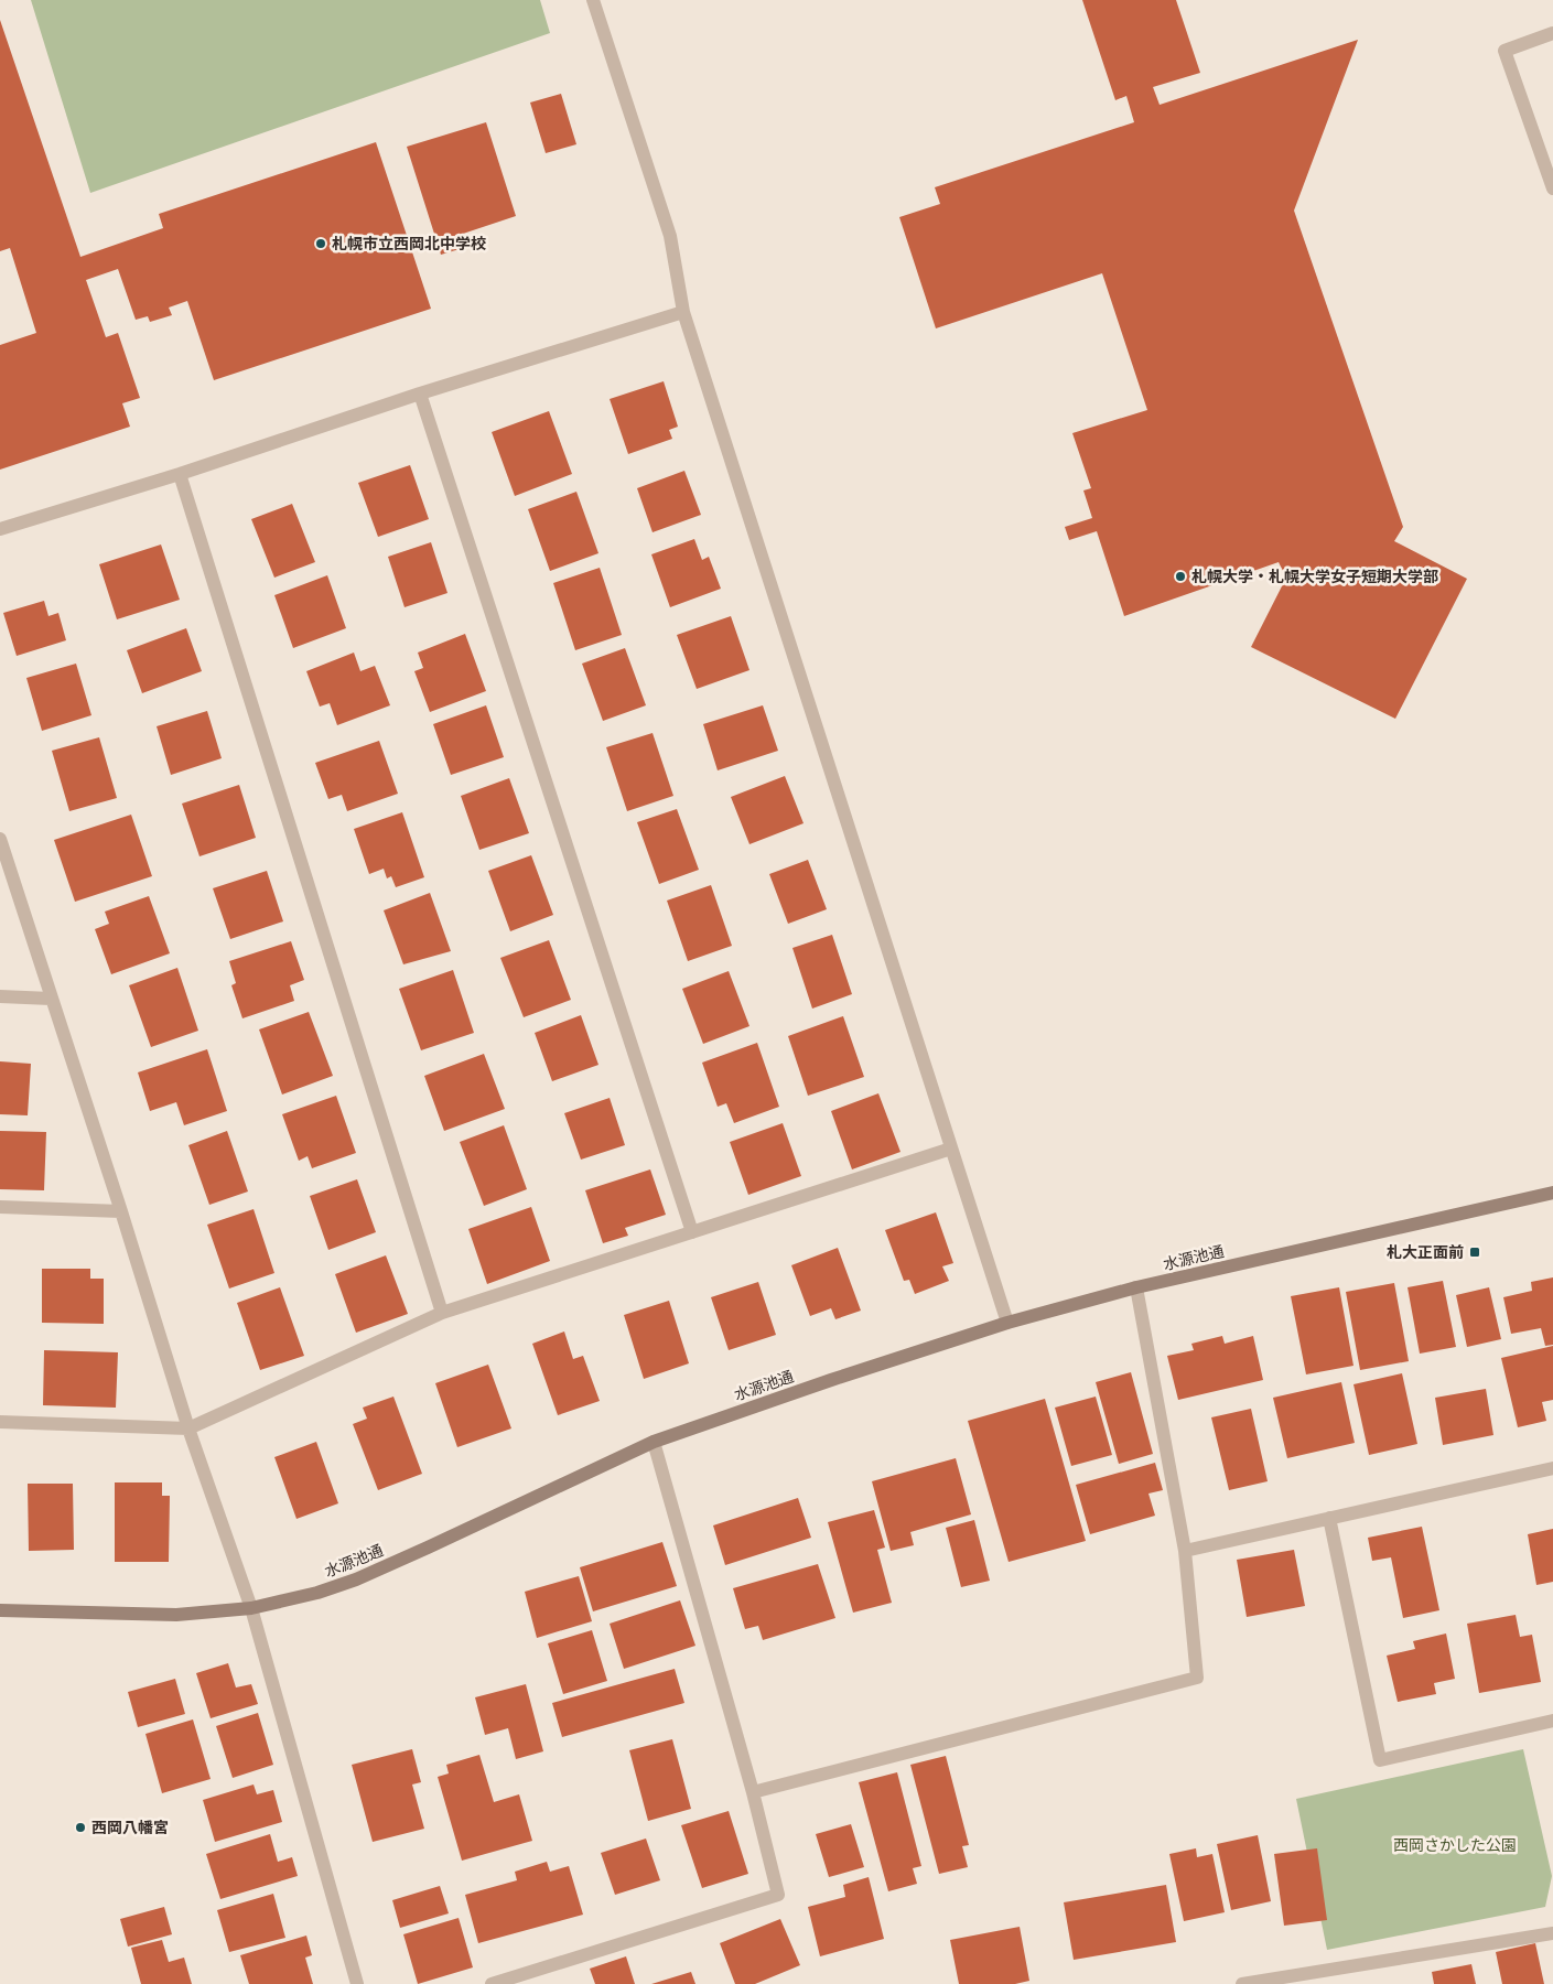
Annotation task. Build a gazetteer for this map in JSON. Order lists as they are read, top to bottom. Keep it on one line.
{"streets":{"street":["水源池通"]},"parks":["西岡さかした公園"],"places":{"other":["札幌市立西岡北中学校","札幌大学・札幌大学女子短期大学部","西岡八幡宮"],"transit":["札大正面前"]}}
